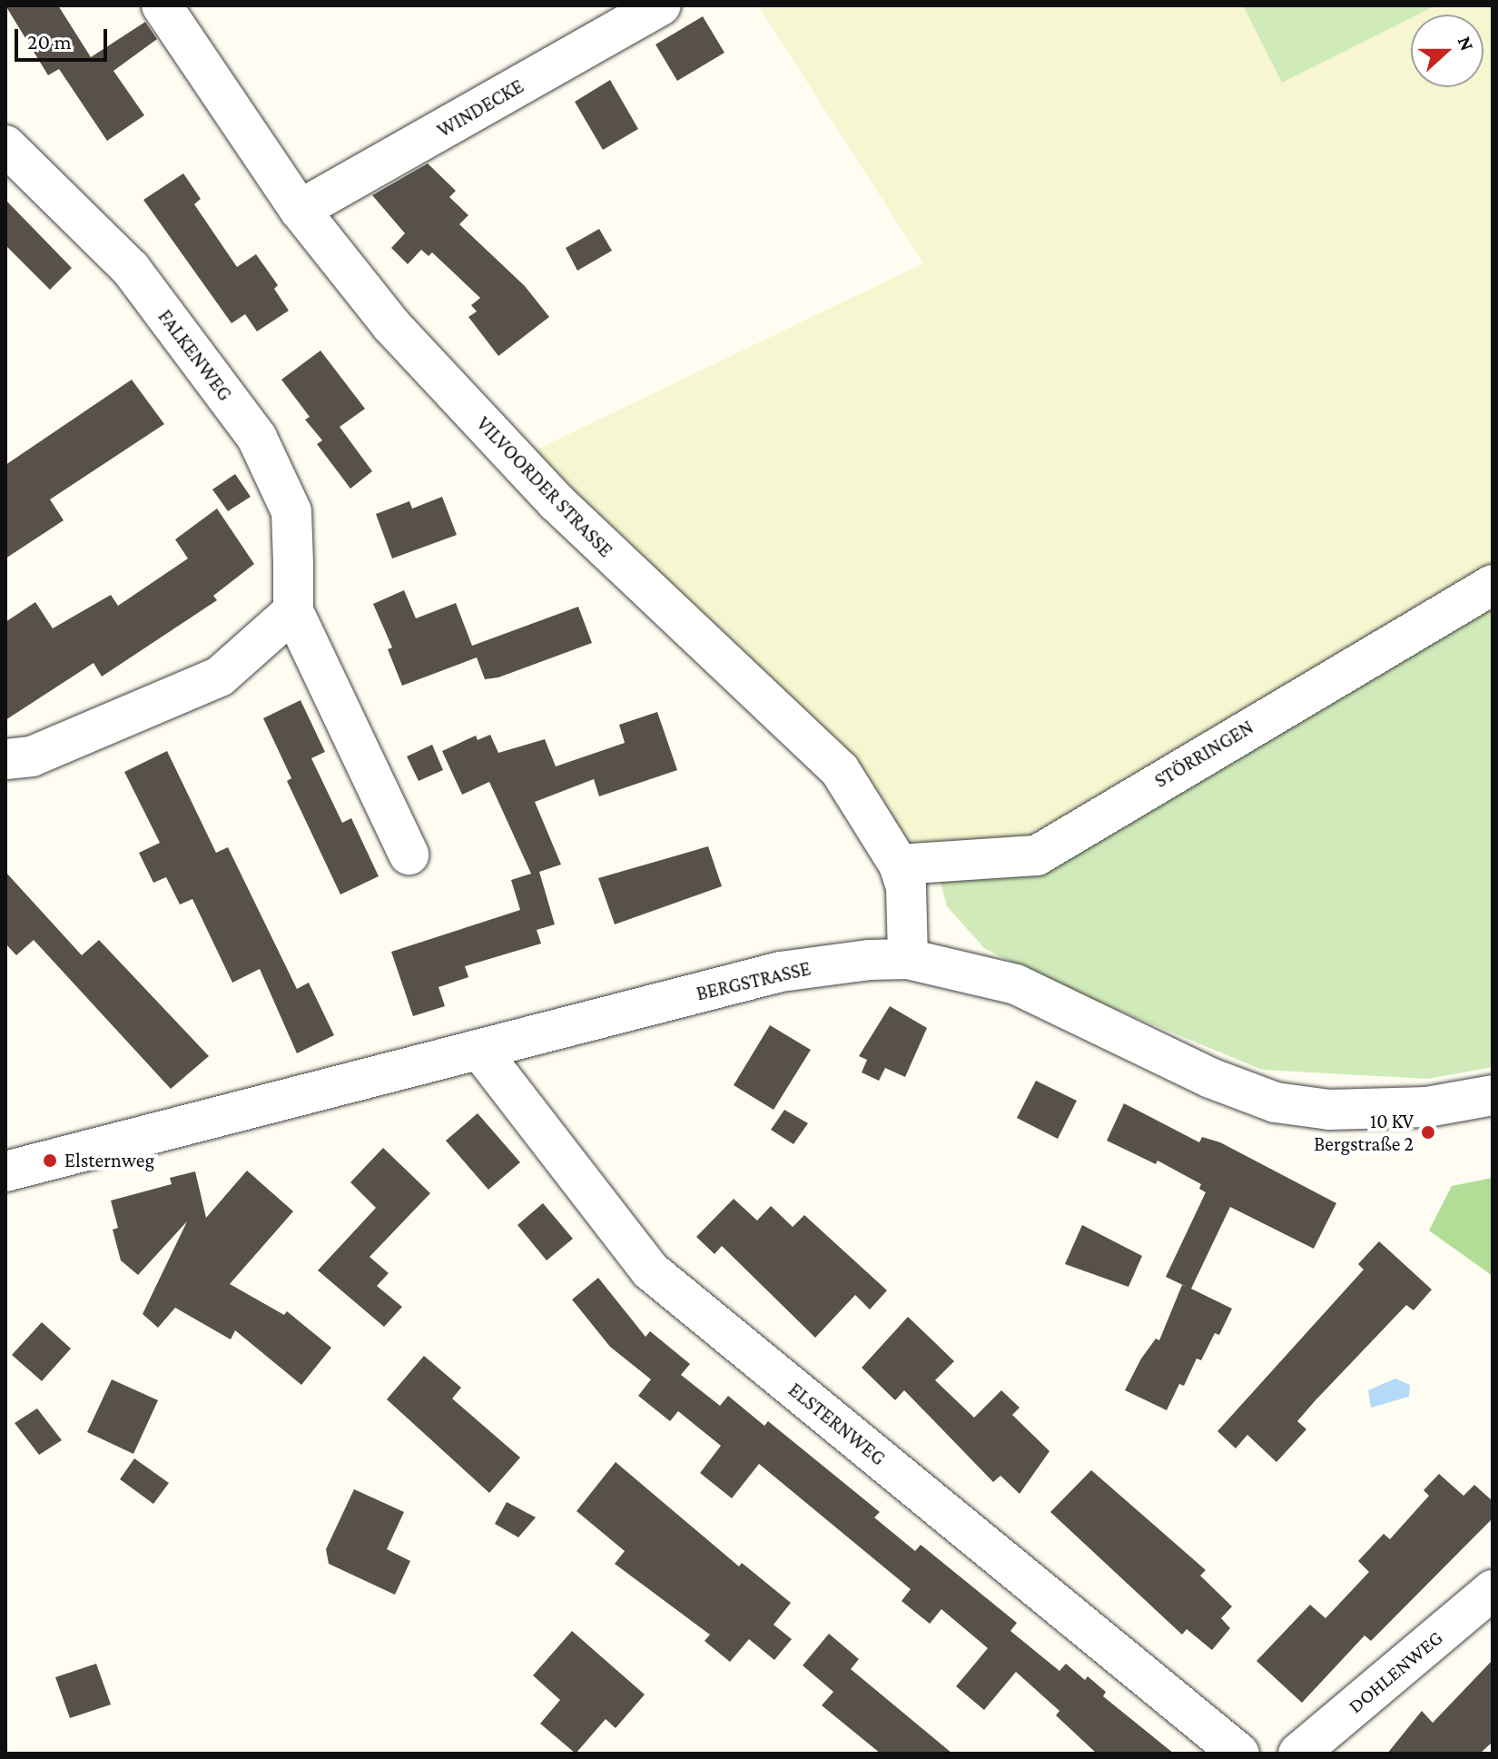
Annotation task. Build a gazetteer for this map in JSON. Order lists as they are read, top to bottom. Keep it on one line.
{"streets":{"street":["WINDECKE","FALKENWEG","VILVOORDER STRASSE","STÖRRINGEN","BERGSTRASSE","ELSTERNWEG","DOHLENWEG"]},"crossings":[["WINDECKE","VILVOORDER STRASSE"],["VILVOORDER STRASSE","STÖRRINGEN"],["VILVOORDER STRASSE","BERGSTRASSE"],["BERGSTRASSE","ELSTERNWEG"]],"places":["10 KV Bergstraße 2","Elsternweg"],"scale_bar":"20 m","north":"right"}
